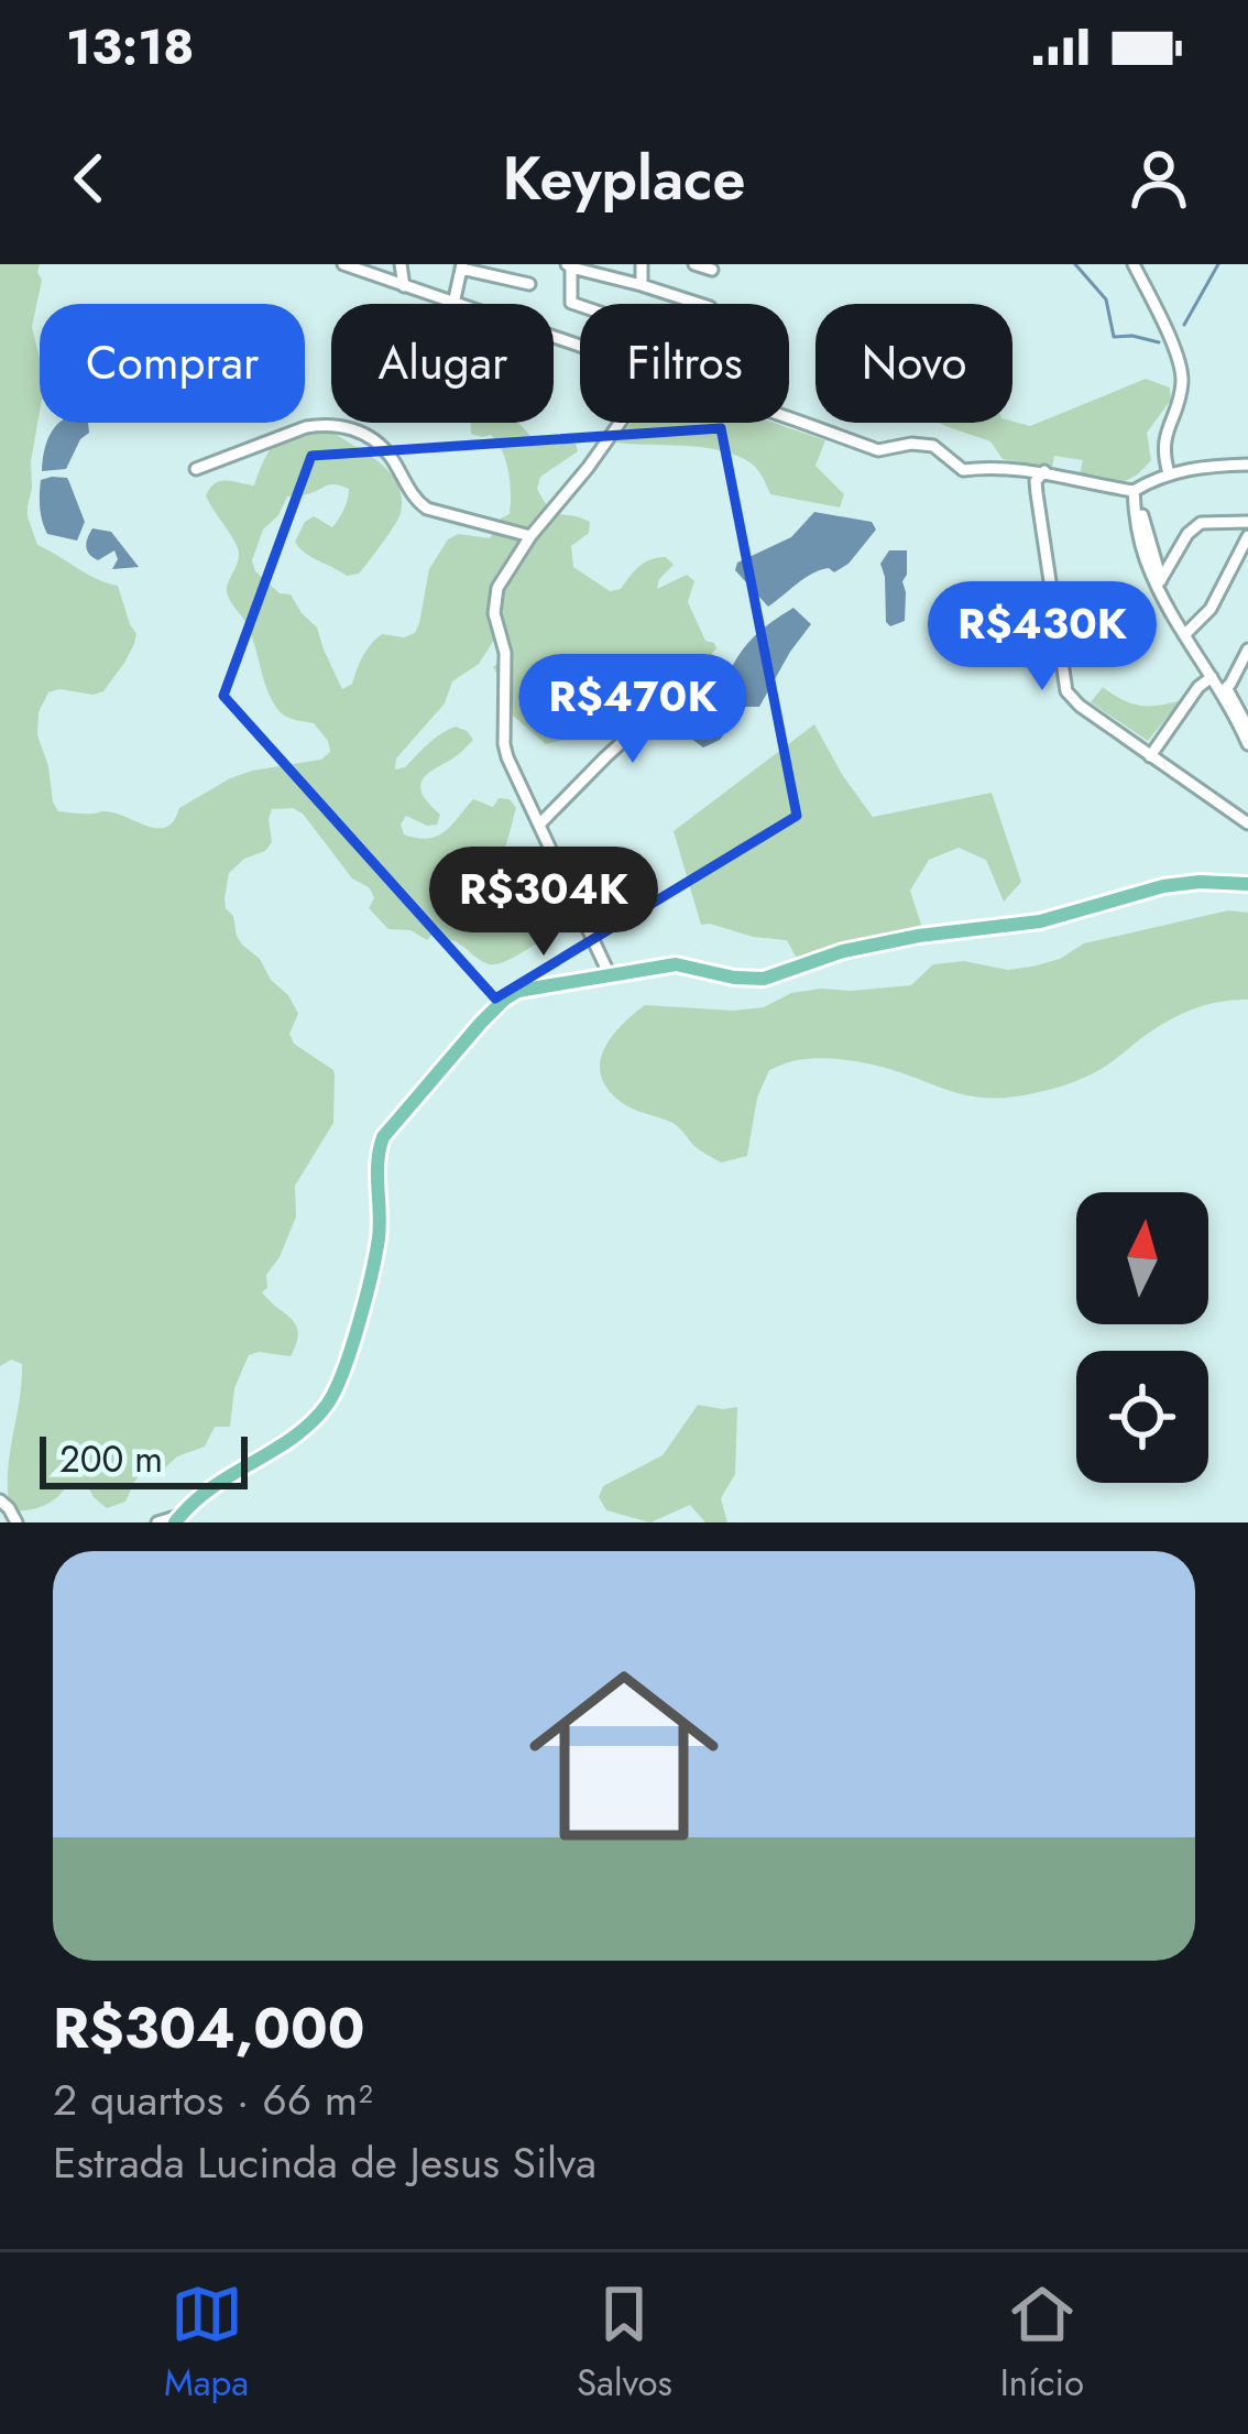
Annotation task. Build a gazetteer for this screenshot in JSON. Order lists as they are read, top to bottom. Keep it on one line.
{"scale_bar":"200 m","north":"top","page":{"status":"13:18","header":"Keyplace","chip":["Comprar","Alugar","Filtros","Novo"],"price":["R$430K","R$470K","R$304K"],"scale":"200 m","list":[{"name":"R$304,000","note":"2 quartos · 66 m² · Estrada Lucinda de Jesus Silva"}],"tabs":["Mapa","Salvos","Início"]}}
